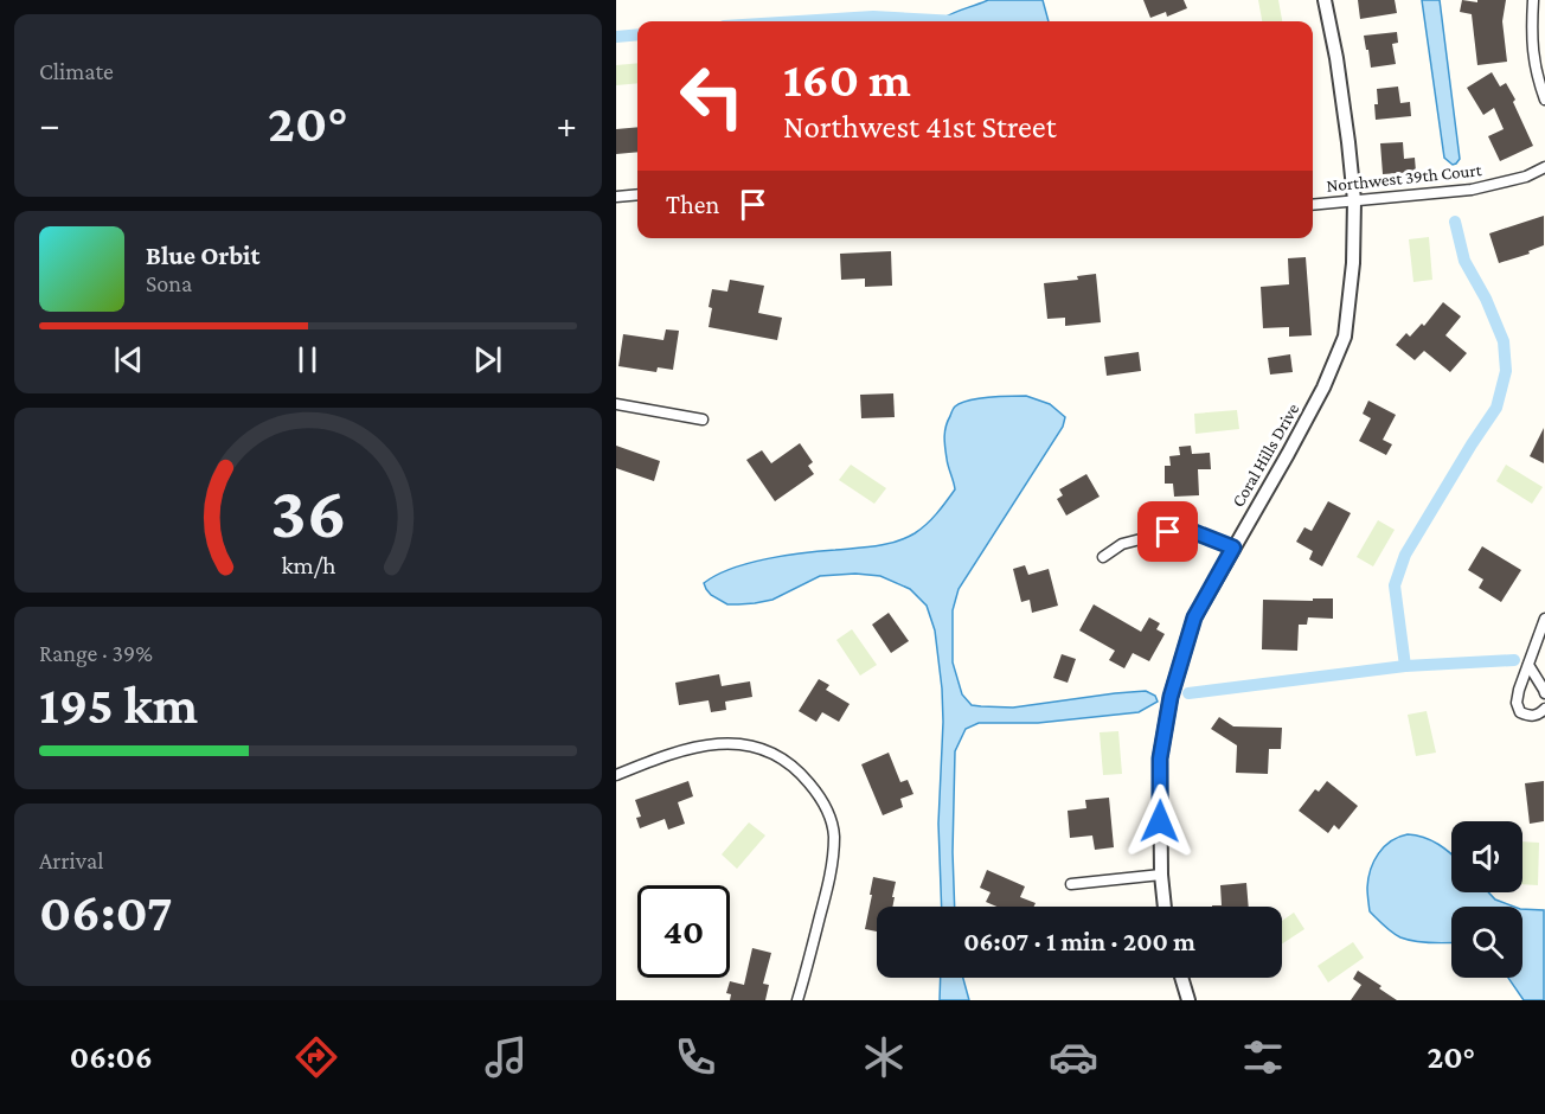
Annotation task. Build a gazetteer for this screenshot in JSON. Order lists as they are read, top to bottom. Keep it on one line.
{"streets":{"street":["Northwest 39th Court","Coral Hills Drive"]},"crossings":[["Northwest 39th Court","Coral Hills Drive"]],"page":{"tile":["Climate",["Range · 39%","195 km"],["Arrival","06:07"]],"turn":["160 m","Northwest 41st Street"],"heat":["−","20°","+"],"then":"Then","song":["Blue Orbit","Sona"],"limit":"40","trip":"06:07 · 1 min · 200 m","tabs":["06:06","20°"],"gauge":["36","km/h"]}}
